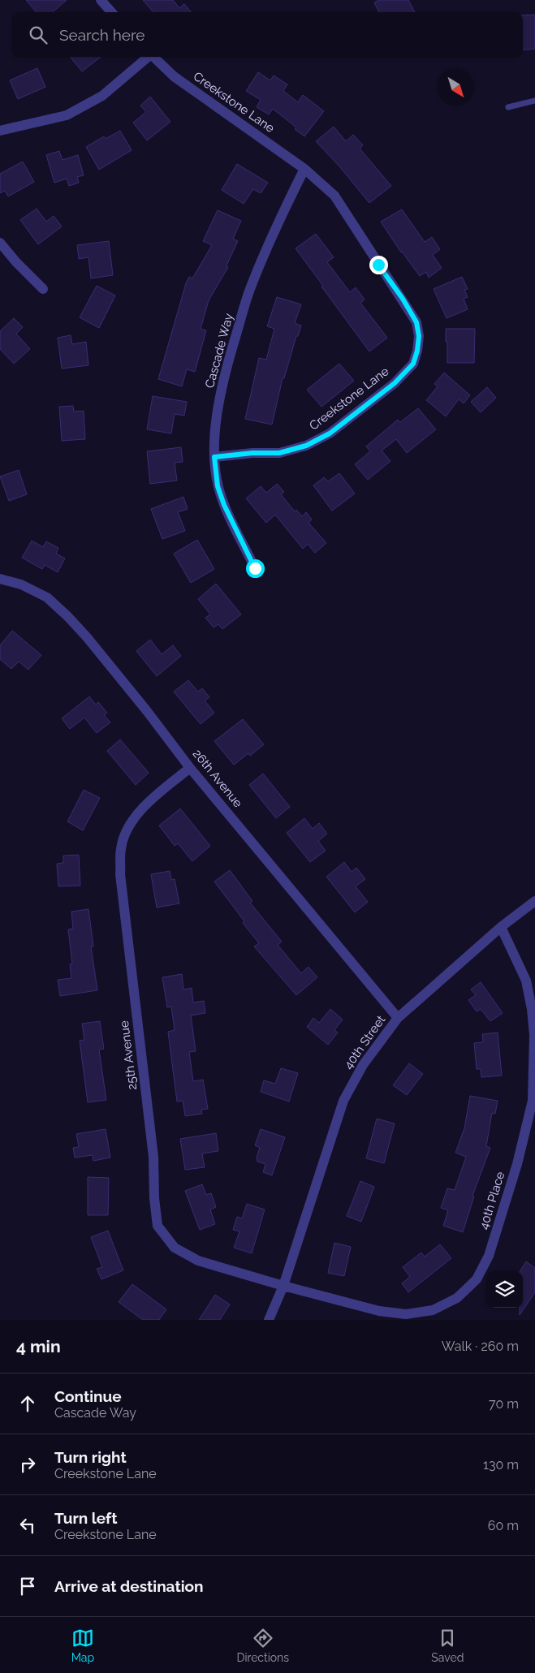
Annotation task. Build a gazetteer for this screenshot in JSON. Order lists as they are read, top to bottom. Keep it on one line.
{"streets":{"street":["Creekstone Lane","Cascade Way","26th Avenue","40th Street","25th Avenue","40th Place"]},"crossings":[["Creekstone Lane","Cascade Way"],["26th Avenue","40th Street"],["26th Avenue","25th Avenue"],["40th Street","25th Avenue"],["40th Street","40th Place"],["25th Avenue","40th Place"]],"north":"bottom right","page":{"search":"Search here","heading":["4 min","Walk · 260 m"],"list":[["Continue","Cascade Way","70 m"],["Turn right","Creekstone Lane","130 m"],["Turn left","Creekstone Lane","60 m"],"Arrive at destination"],"nav":["Map","Directions","Saved"]}}
